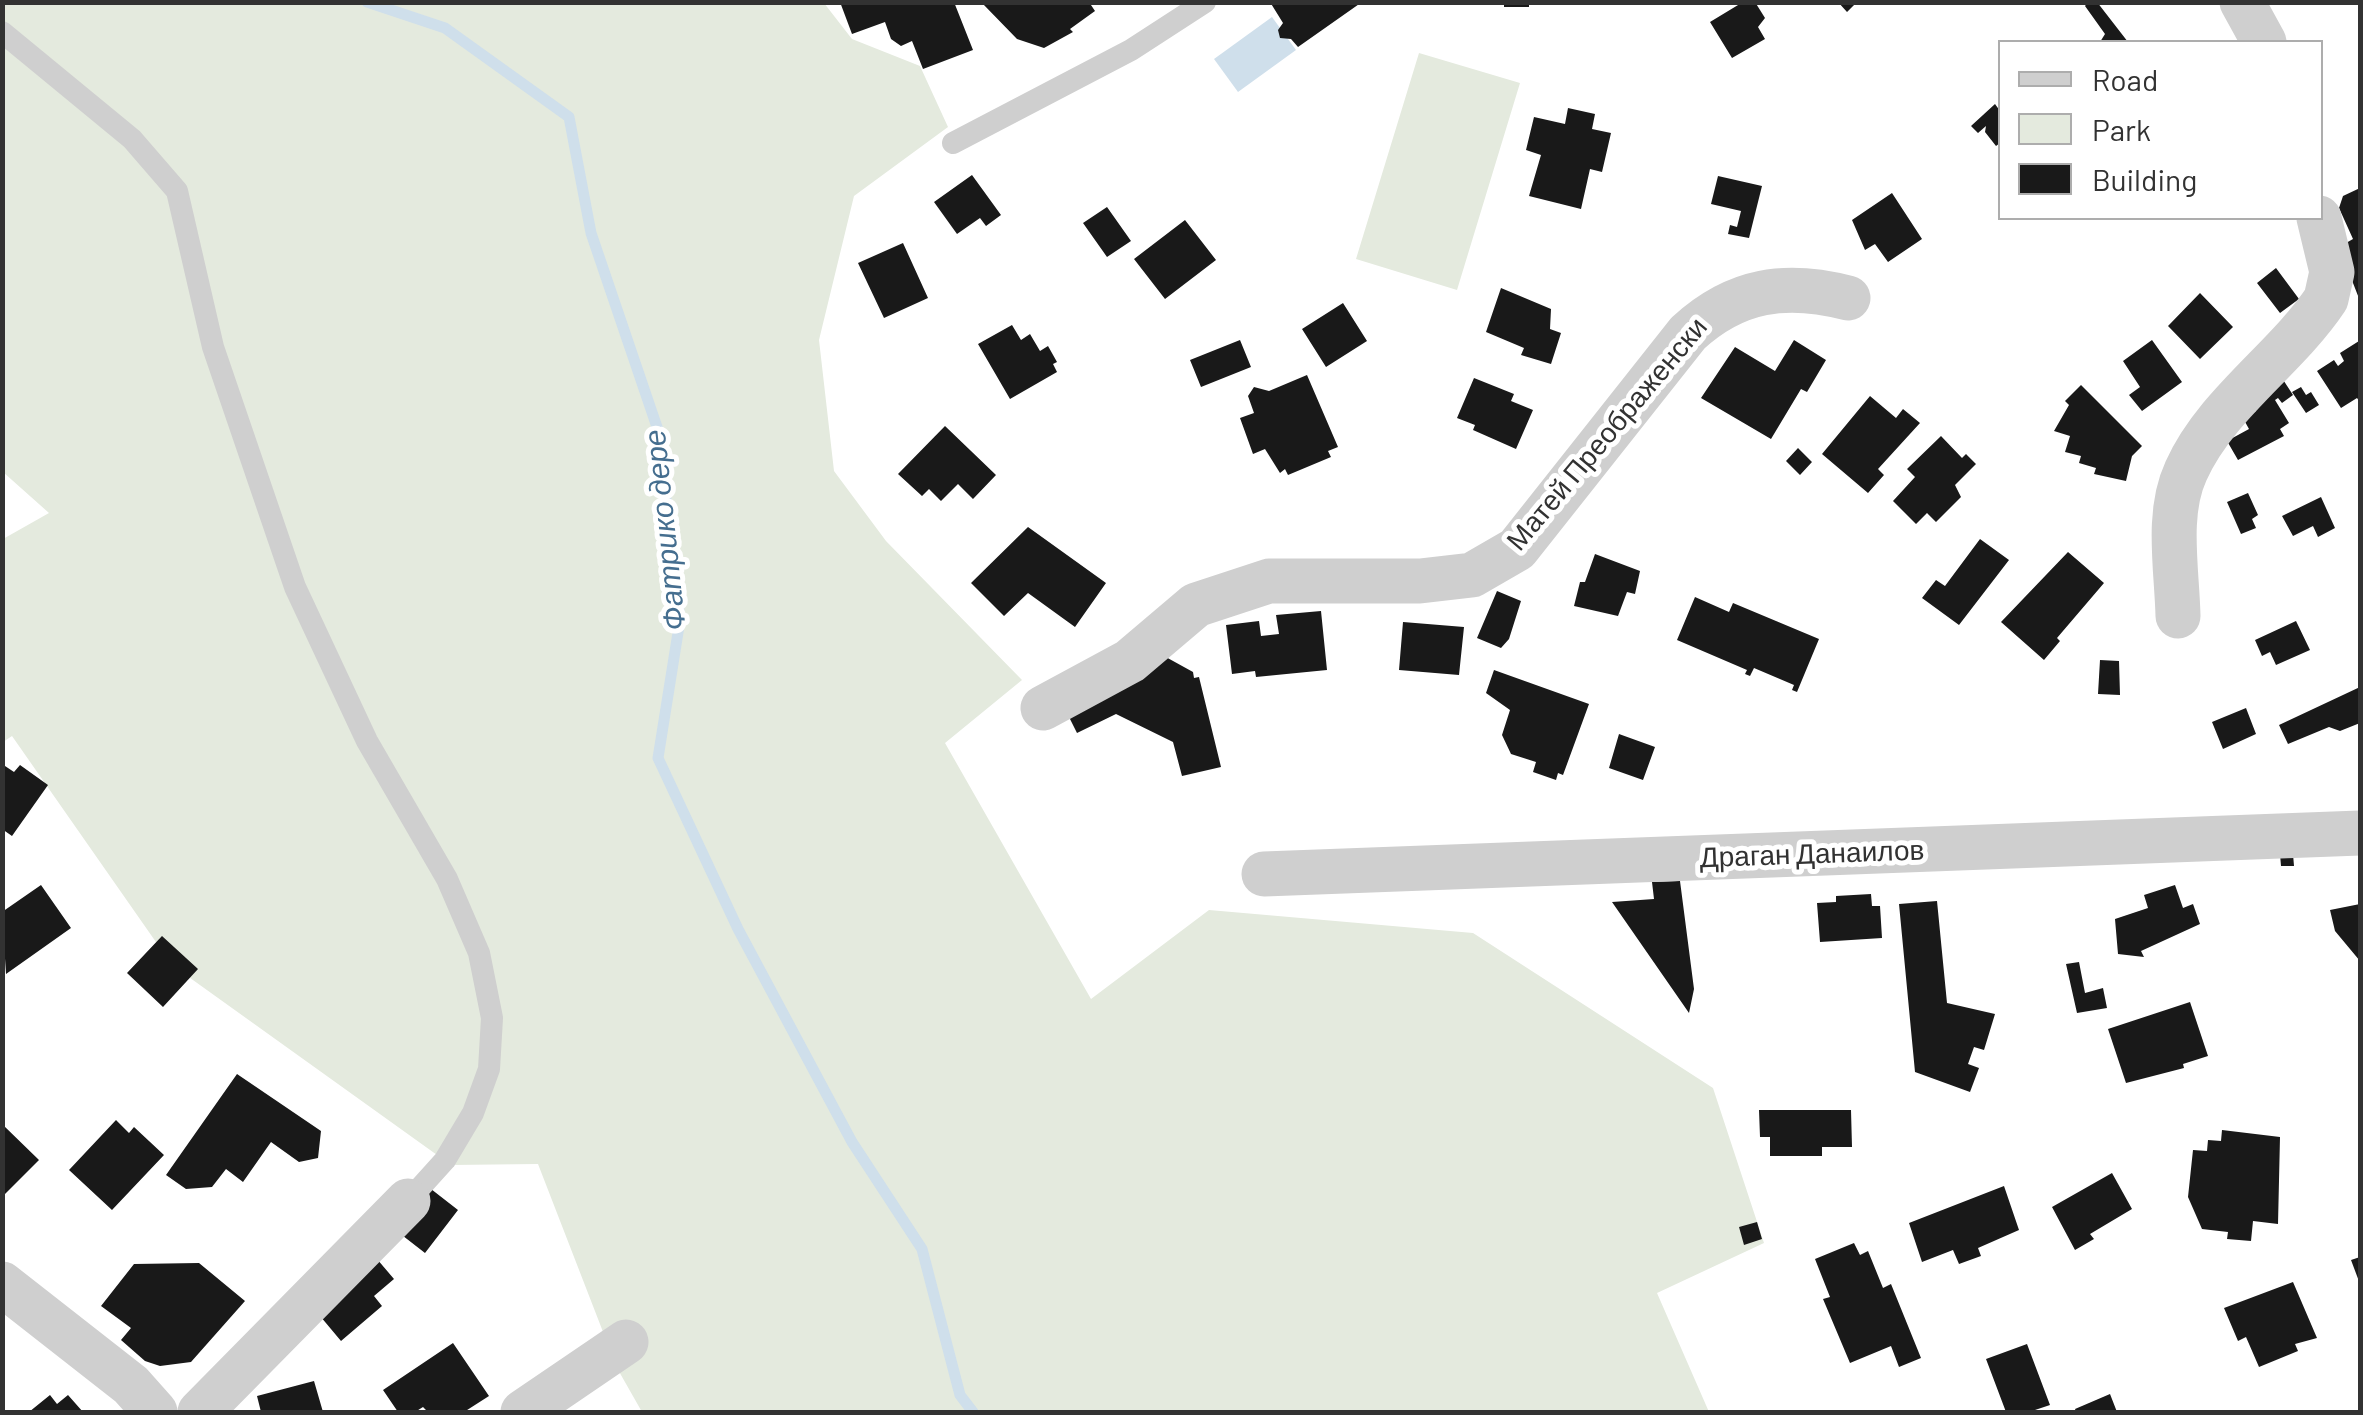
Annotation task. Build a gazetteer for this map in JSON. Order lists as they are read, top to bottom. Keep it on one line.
{"streets":{"street":["Матей Преображенски","Драган Данаилов"]},"water":["Фатрико дере"],"legend":["Road","Park","Building"]}
